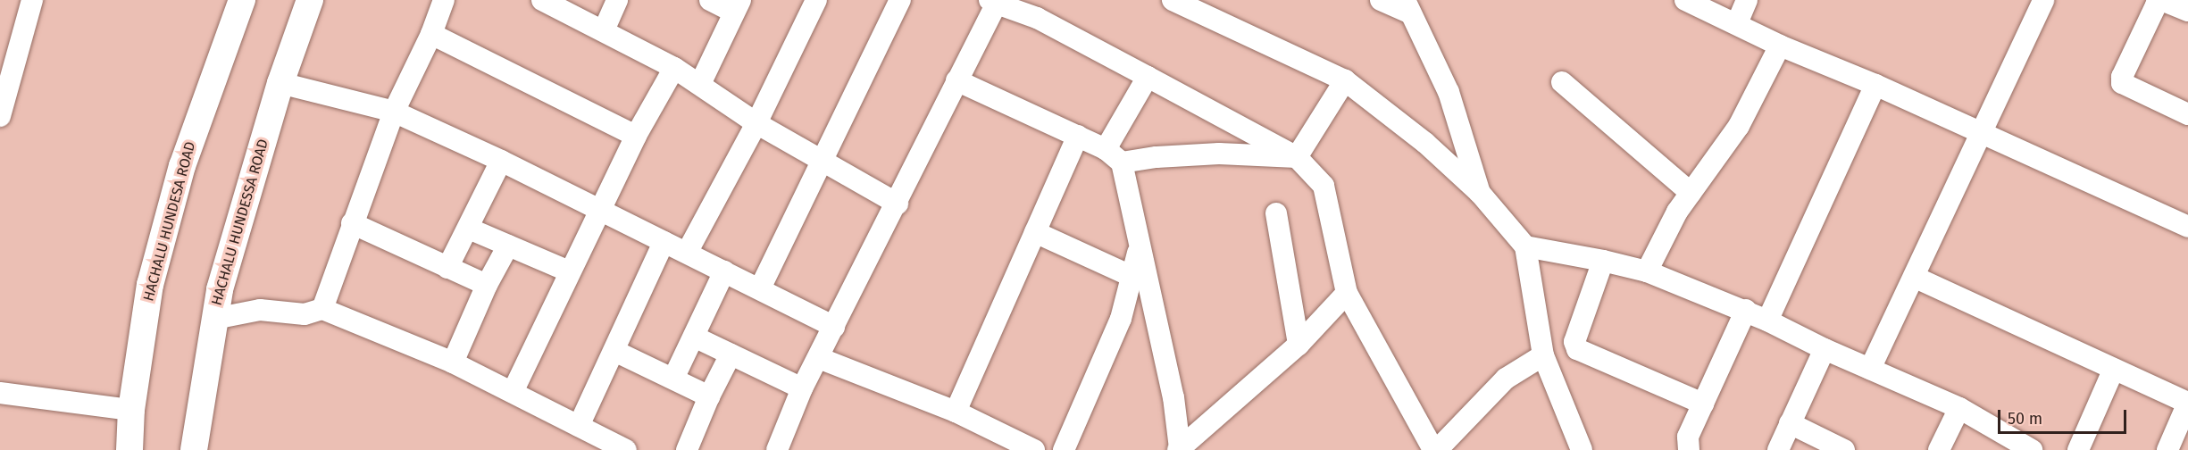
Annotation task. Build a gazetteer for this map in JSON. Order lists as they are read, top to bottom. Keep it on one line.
{"streets":{"main road":["HACHALU HUNDESA ROAD","HACHALU HUNDESSA ROAD"]},"scale_bar":"50 m"}
